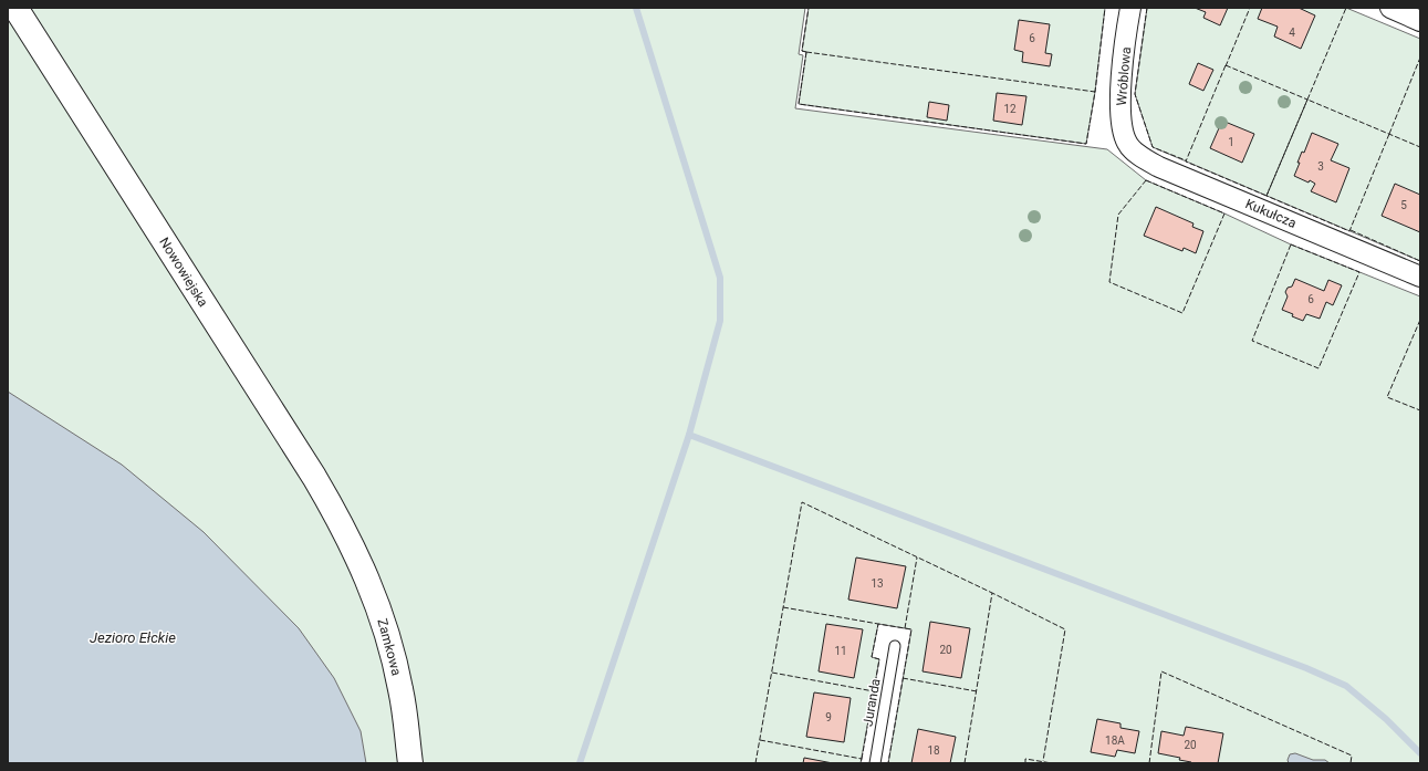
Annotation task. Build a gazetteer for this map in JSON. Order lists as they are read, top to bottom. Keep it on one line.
{"streets":{"street":["Wróblowa","Kukułcza","Nowowiejska","Zamkowa"],"lane":["Juranda"]},"crossings":[["Wróblowa","Kukułcza"],["Nowowiejska","Zamkowa"]],"water":["Jezioro Ełckie"],"house_numbers":["4","6","12","1","3","5","6","13","20","11","9","18A","20","18"]}
